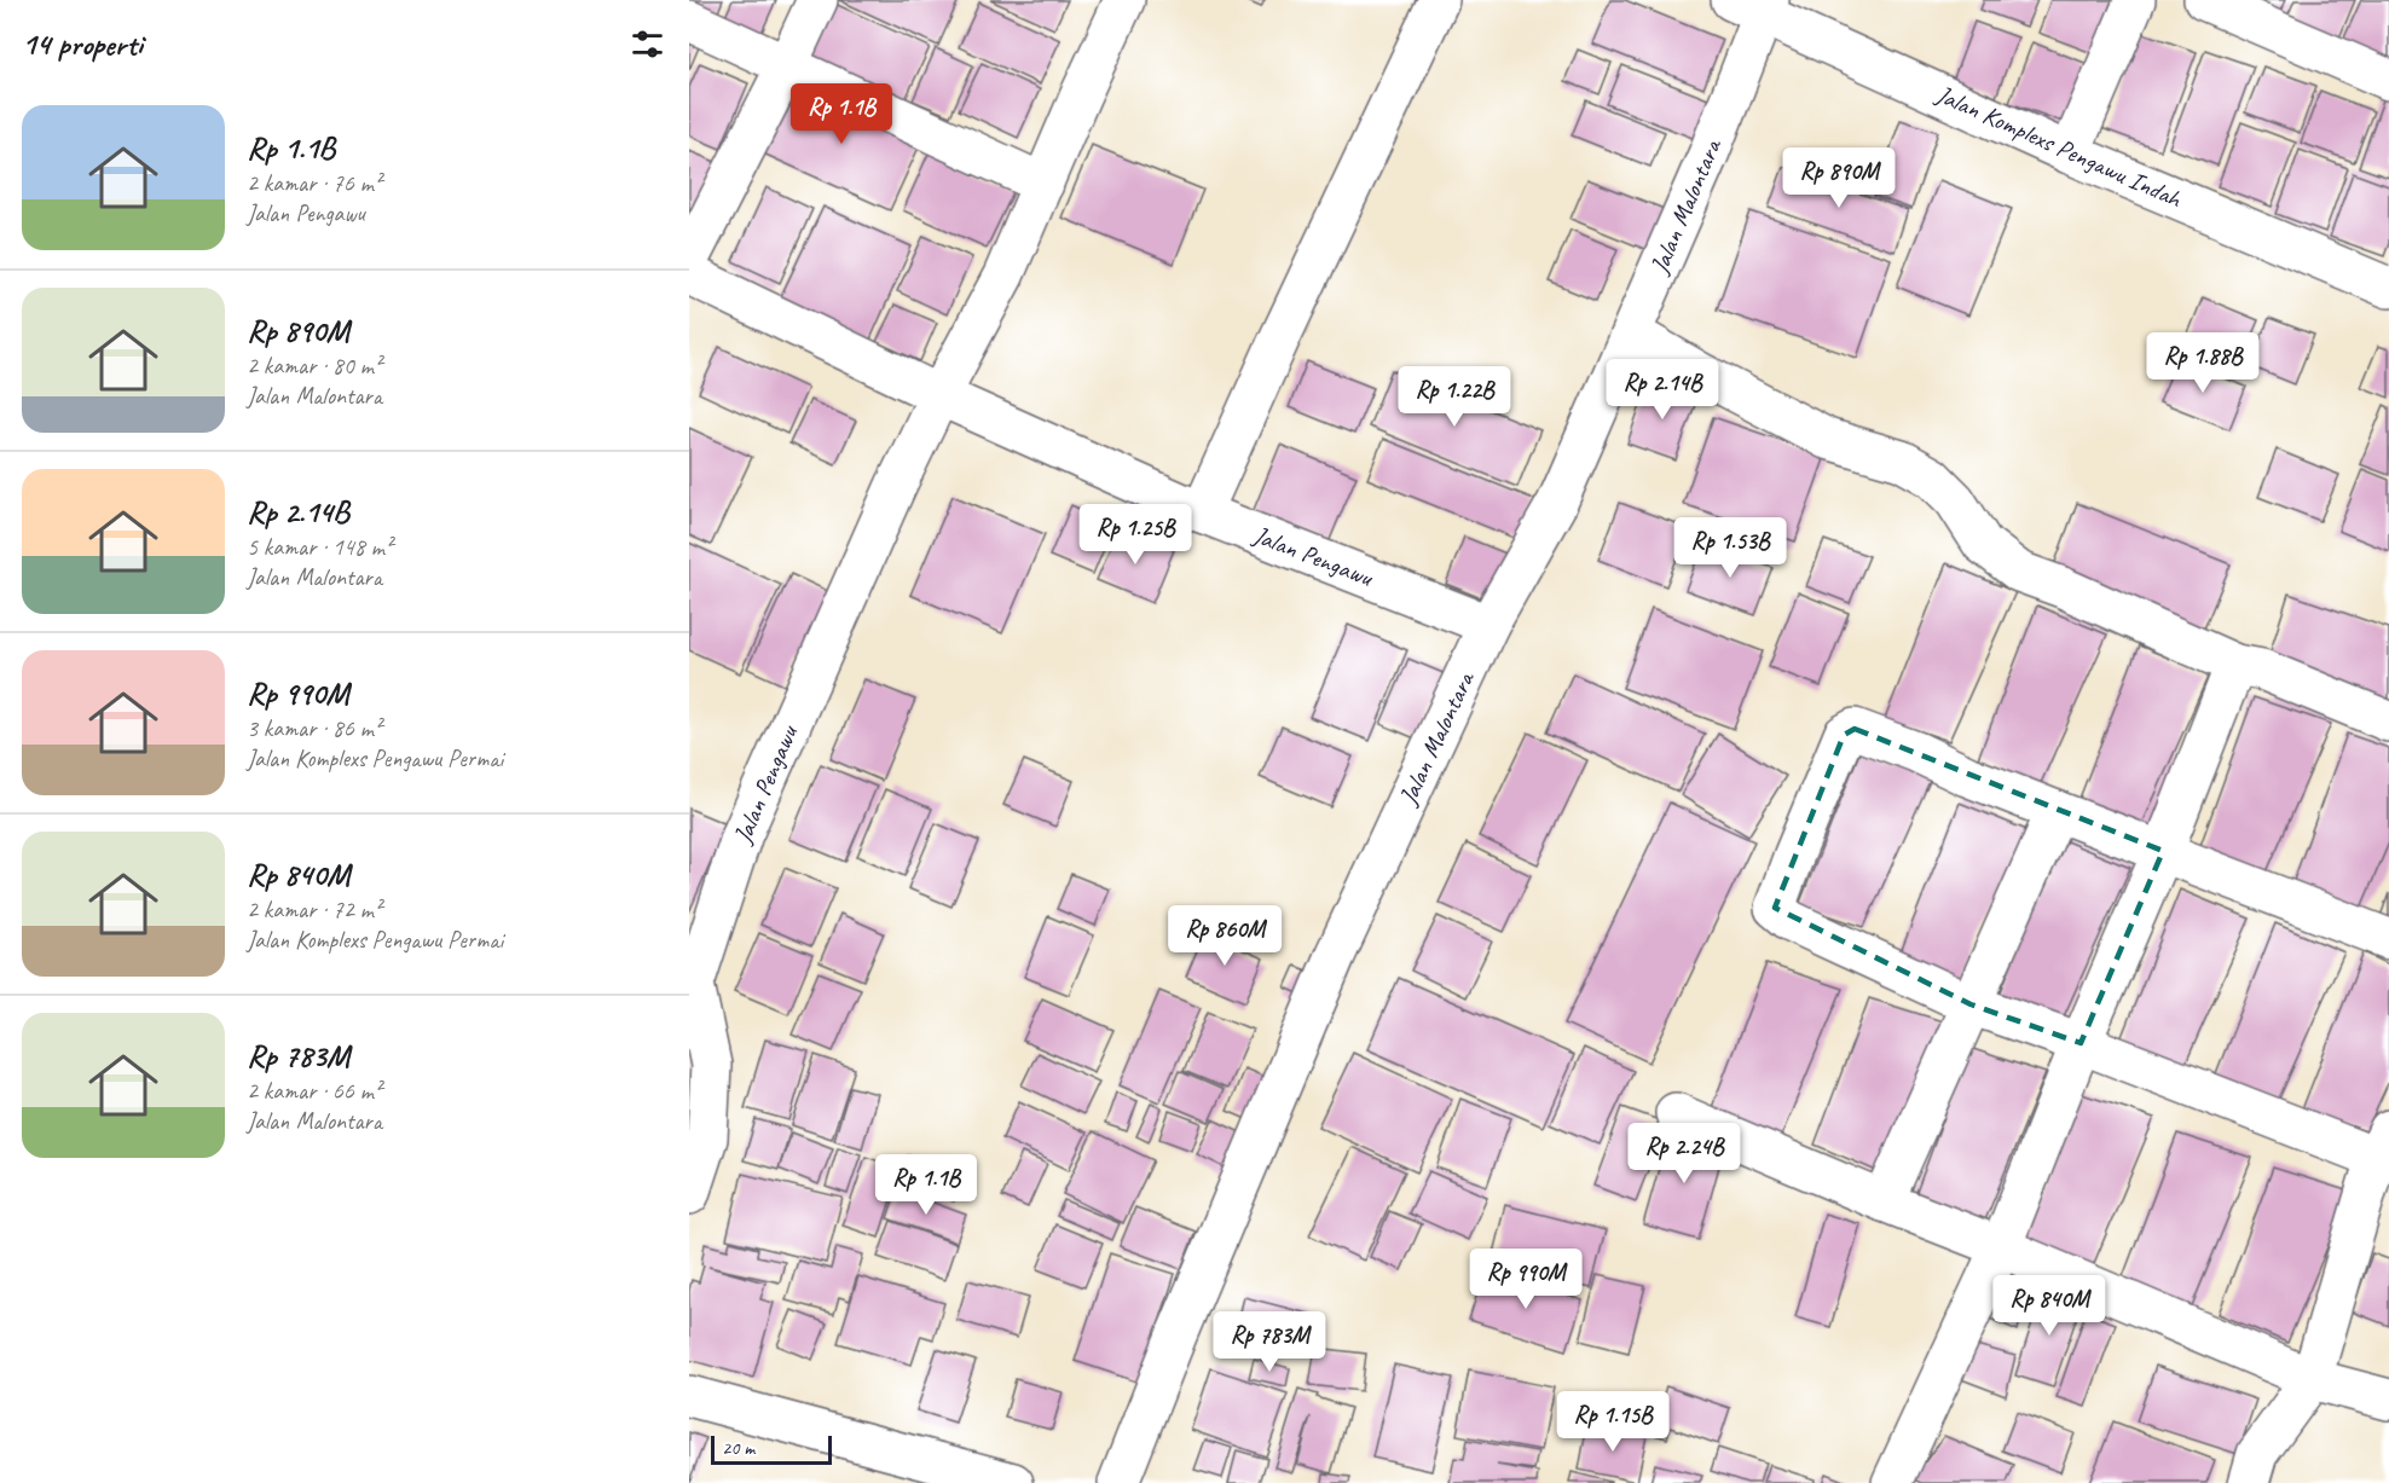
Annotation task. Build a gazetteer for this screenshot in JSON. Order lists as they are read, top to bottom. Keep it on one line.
{"streets":{"street":["Jalan Komplexs Pengawu Indah","Jalan Malontara","Jalan Pengawu"]},"crossings":[["Jalan Komplexs Pengawu Indah","Jalan Malontara"],["Jalan Malontara","Jalan Pengawu"]],"scale_bar":"20 m","page":{"heading":"14 properti","price":["Rp 1.1B","Rp 890M","Rp 1.88B","Rp 2.14B","Rp 1.22B","Rp 1.25B","Rp 1.53B","Rp 860M","Rp 2.24B","Rp 1.1B","Rp 990M","Rp 840M","Rp 783M","Rp 1.15B"],"list":[{"name":"Rp 1.1B","note":"2 kamar · 76 m² · Jalan Pengawu"},{"name":"Rp 890M","note":"2 kamar · 80 m² · Jalan Malontara"},{"name":"Rp 2.14B","note":"5 kamar · 148 m² · Jalan Malontara"},{"name":"Rp 990M","note":"3 kamar · 86 m² · Jalan Komplexs Pengawu Permai"},{"name":"Rp 840M","note":"2 kamar · 72 m² · Jalan Komplexs Pengawu Permai"},{"name":"Rp 783M","note":"2 kamar · 66 m² · Jalan Malontara"}],"scale":"20 m"}}
